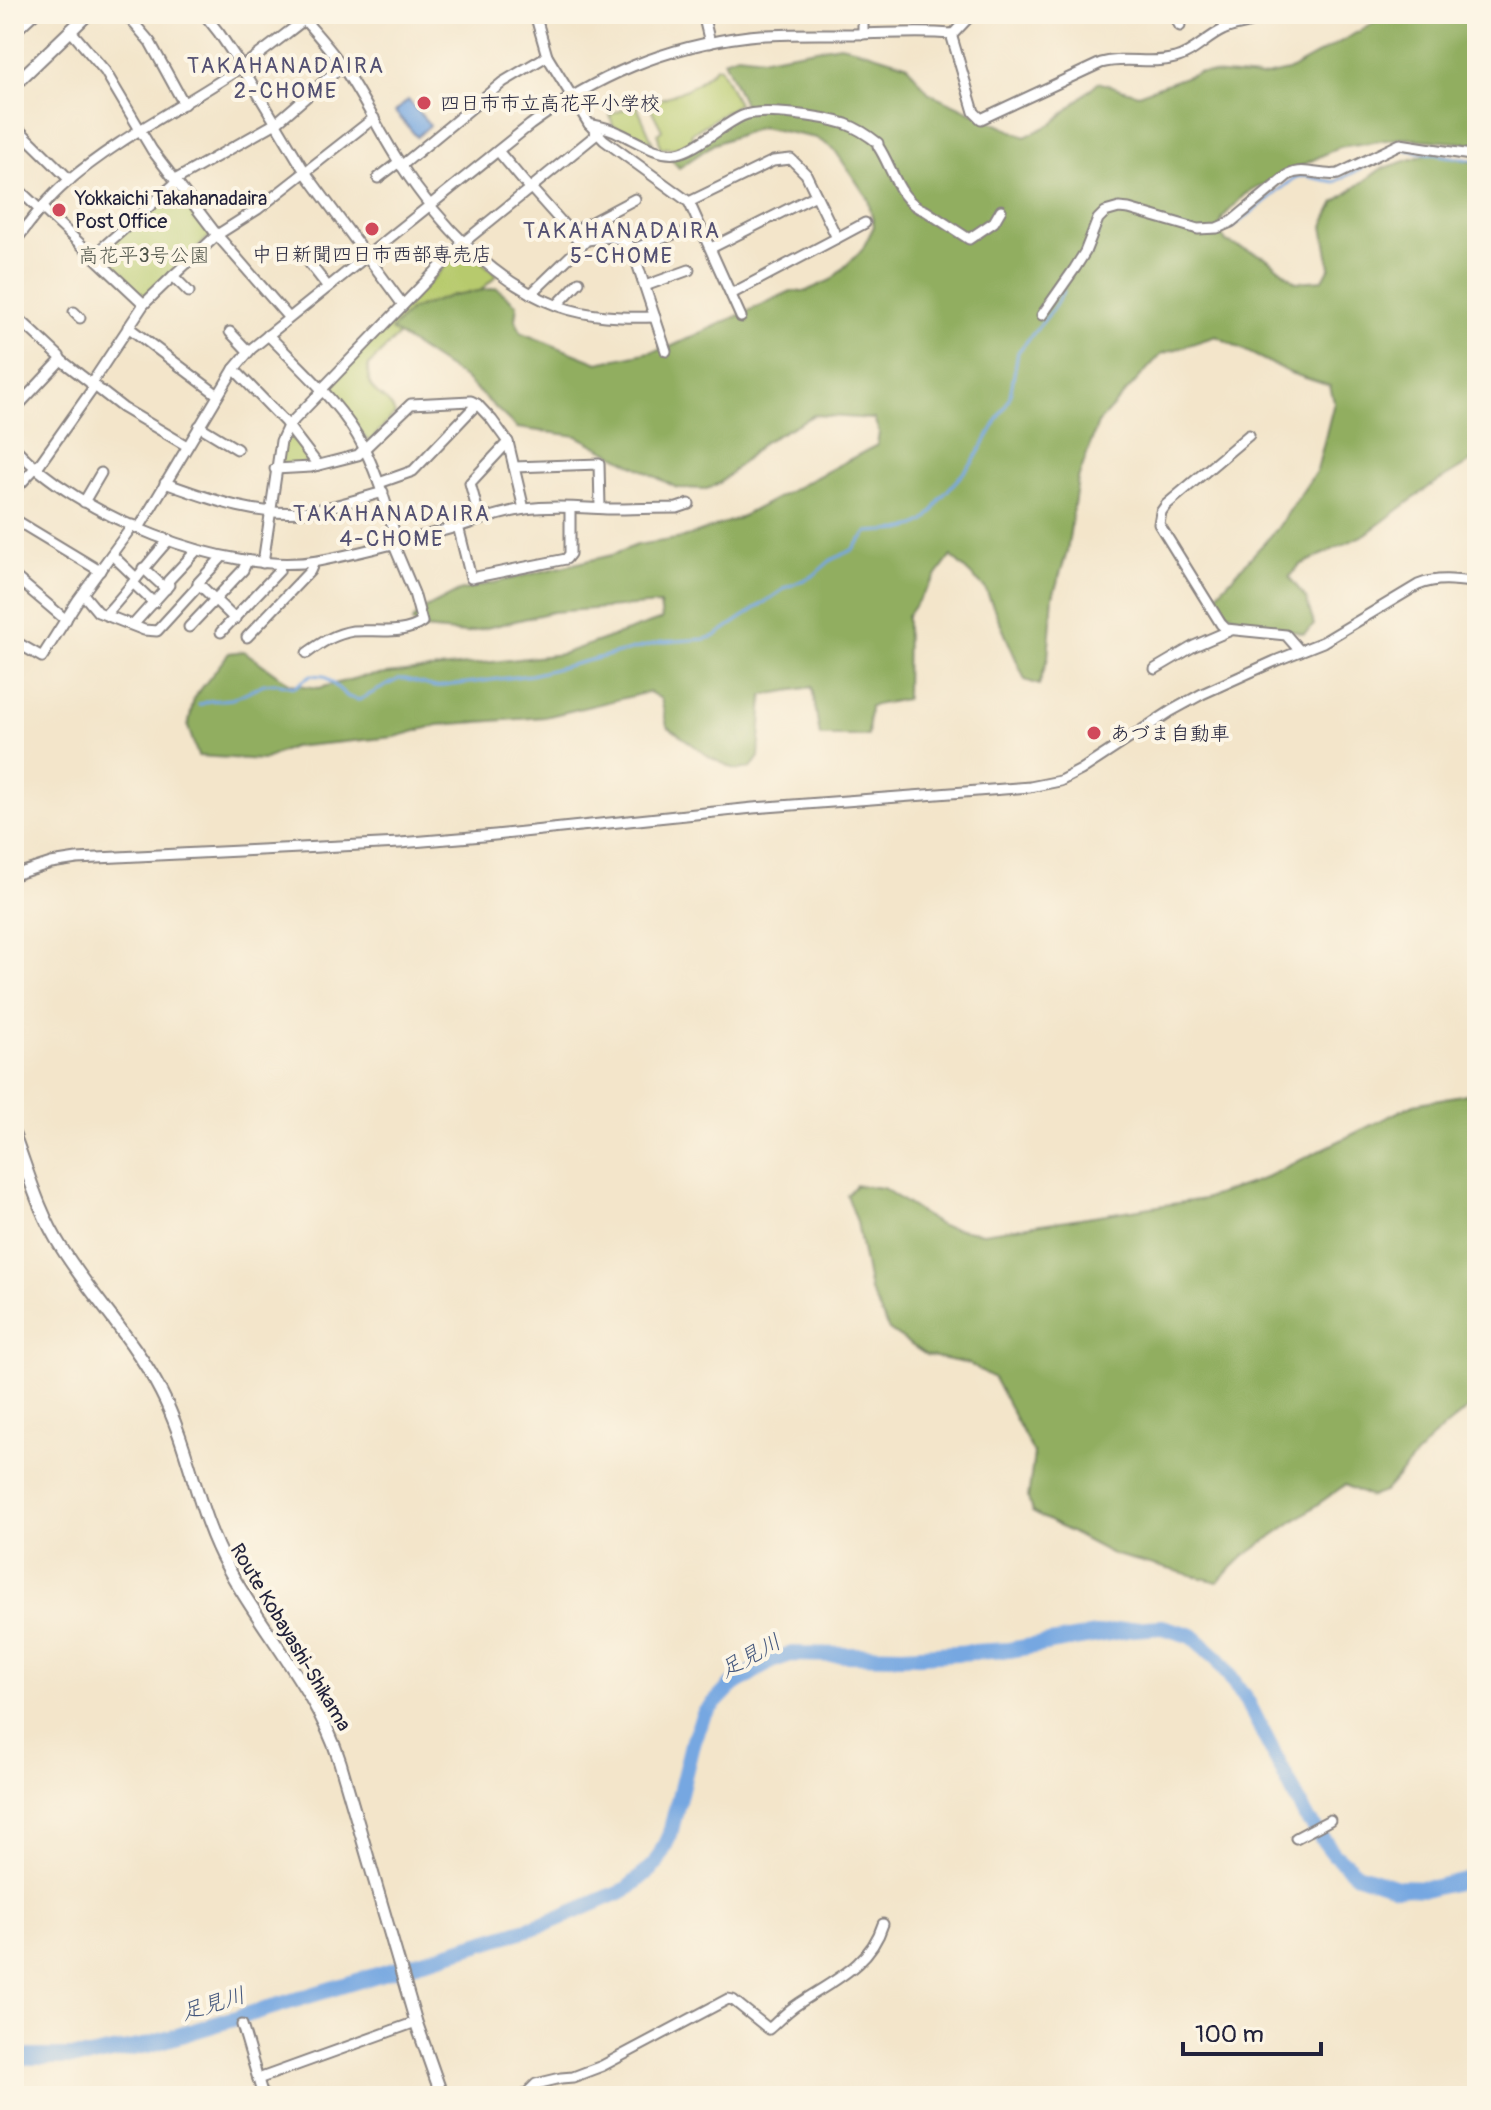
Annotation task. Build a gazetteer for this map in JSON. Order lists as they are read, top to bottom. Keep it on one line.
{"streets":{"main road":["Route Kobayashi-Shikama"]},"districts":["TAKAHANADAIRA 2-CHOME","TAKAHANADAIRA 5-CHOME","TAKAHANADAIRA 4-CHOME"],"water":["足見川"],"parks":["高花平3号公園"],"places":["四日市市立高花平小学校","Yokkaichi Takahanadaira Post Office","中日新聞四日市西部専売店","あづま自動車"],"scale_bar":"100 m"}
